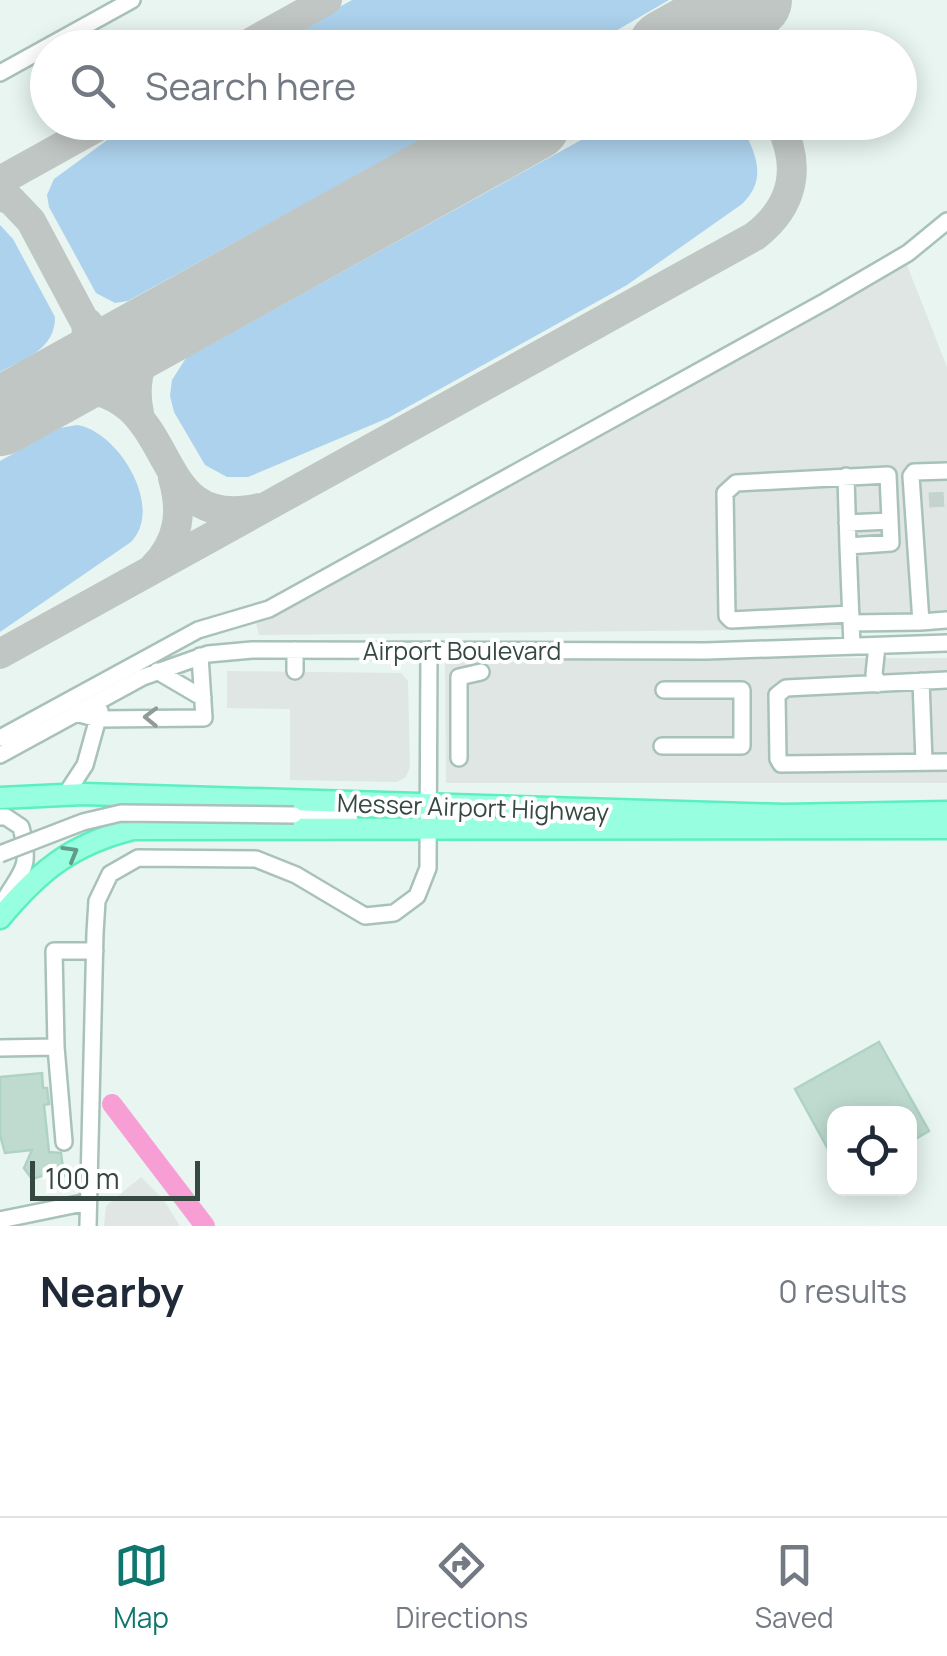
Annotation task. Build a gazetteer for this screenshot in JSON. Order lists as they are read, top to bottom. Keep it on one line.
{"streets":{"main road":["Messer Airport Highway"],"street":["Airport Boulevard"]},"scale_bar":"100 m","page":{"search":"Search here","scale":"100 m","heading":["Nearby","0 results"],"nav":["Map","Directions","Saved"]}}
